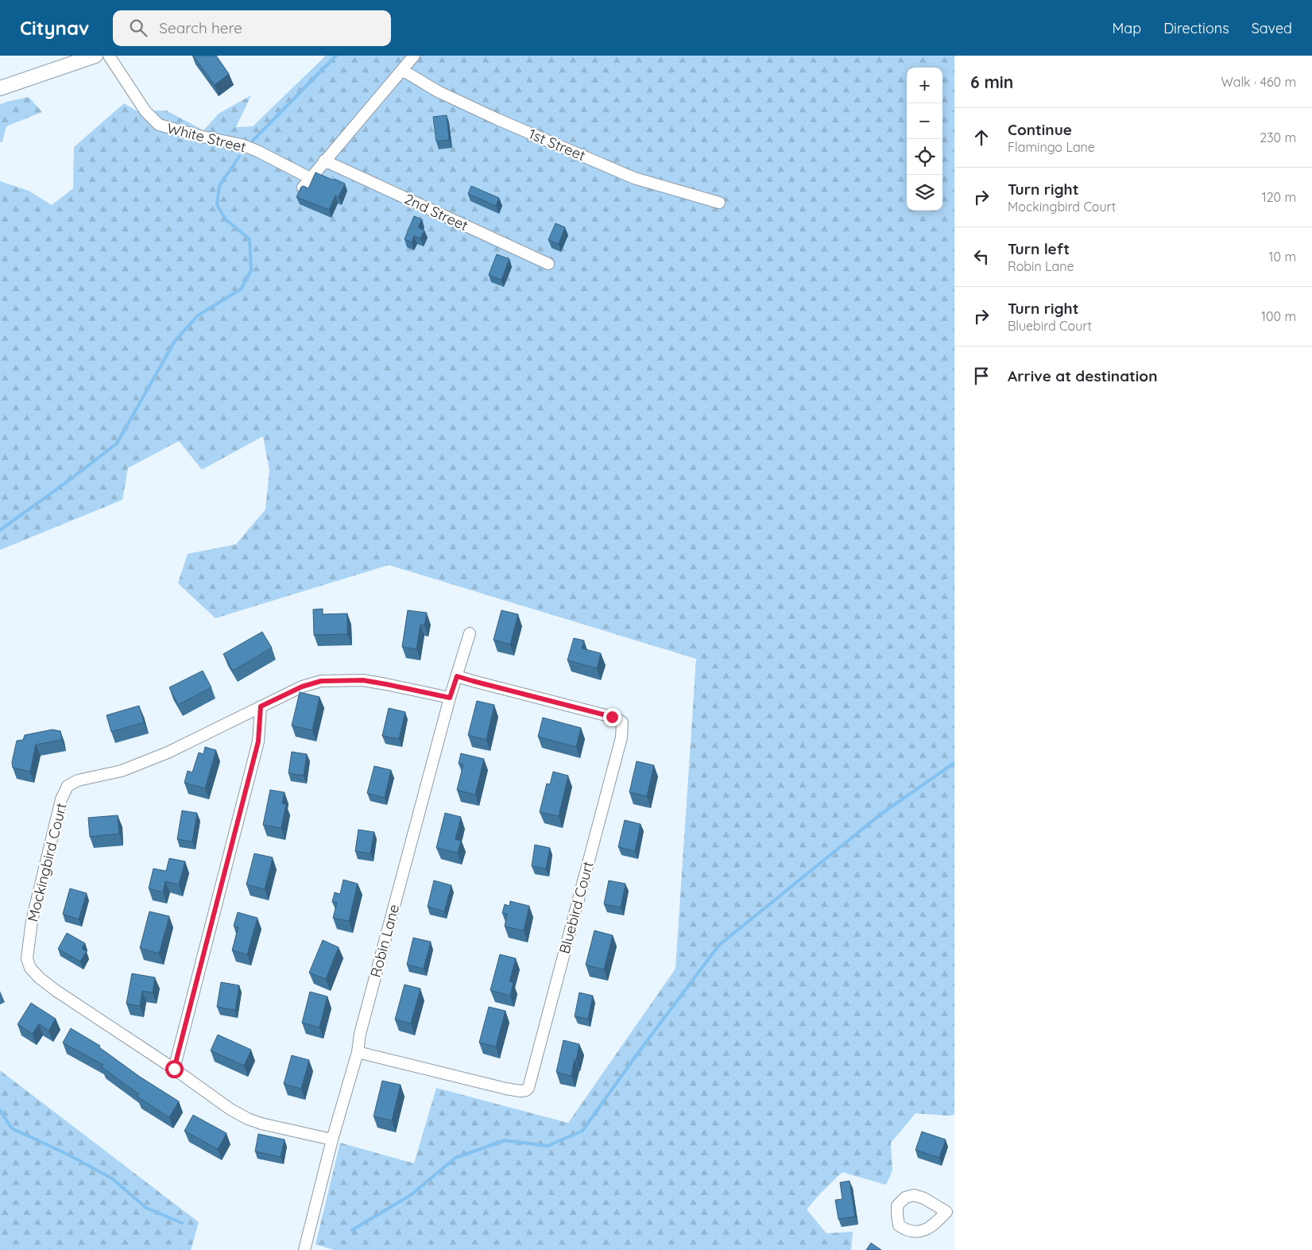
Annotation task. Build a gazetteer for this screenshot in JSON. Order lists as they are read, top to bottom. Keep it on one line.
{"streets":{"street":["White Street","1st Street","2nd Street","Mockingbird Court","Bluebird Court","Robin Lane"]},"crossings":[["Mockingbird Court","Robin Lane"],["Bluebird Court","Robin Lane"]],"page":{"header":"Citynav","search":"Search here","nav":["Map","Directions","Saved"],"heading":["6 min","Walk · 460 m"],"map_buttons":["+","−"],"list":[["Continue","Flamingo Lane","230 m"],["Turn right","Mockingbird Court","120 m"],["Turn left","Robin Lane","10 m"],["Turn right","Bluebird Court","100 m"],"Arrive at destination"]}}
